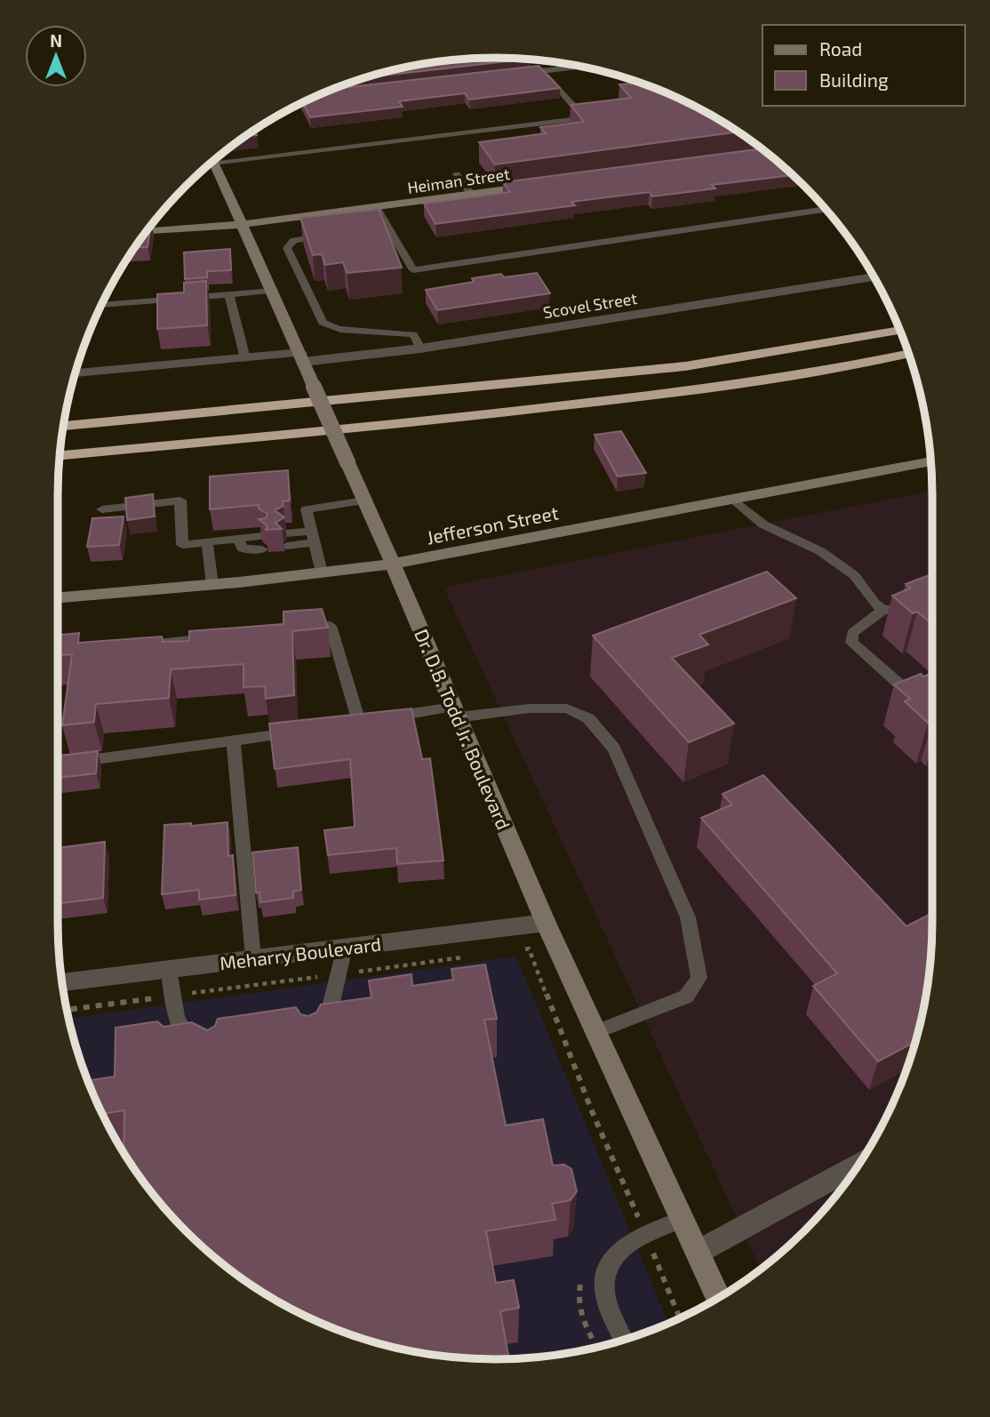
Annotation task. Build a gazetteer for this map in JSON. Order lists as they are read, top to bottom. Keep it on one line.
{"streets":{"main road":["Heiman Street","Jefferson Street","Dr. D.B. Todd Jr. Boulevard"],"street":["Scovel Street","Meharry Boulevard"]},"crossings":[["Heiman Street","Dr. D.B. Todd Jr. Boulevard"],["Scovel Street","Dr. D.B. Todd Jr. Boulevard"],["Jefferson Street","Dr. D.B. Todd Jr. Boulevard"],["Dr. D.B. Todd Jr. Boulevard","Meharry Boulevard"]],"legend":["Road","Building"],"north":"top"}
